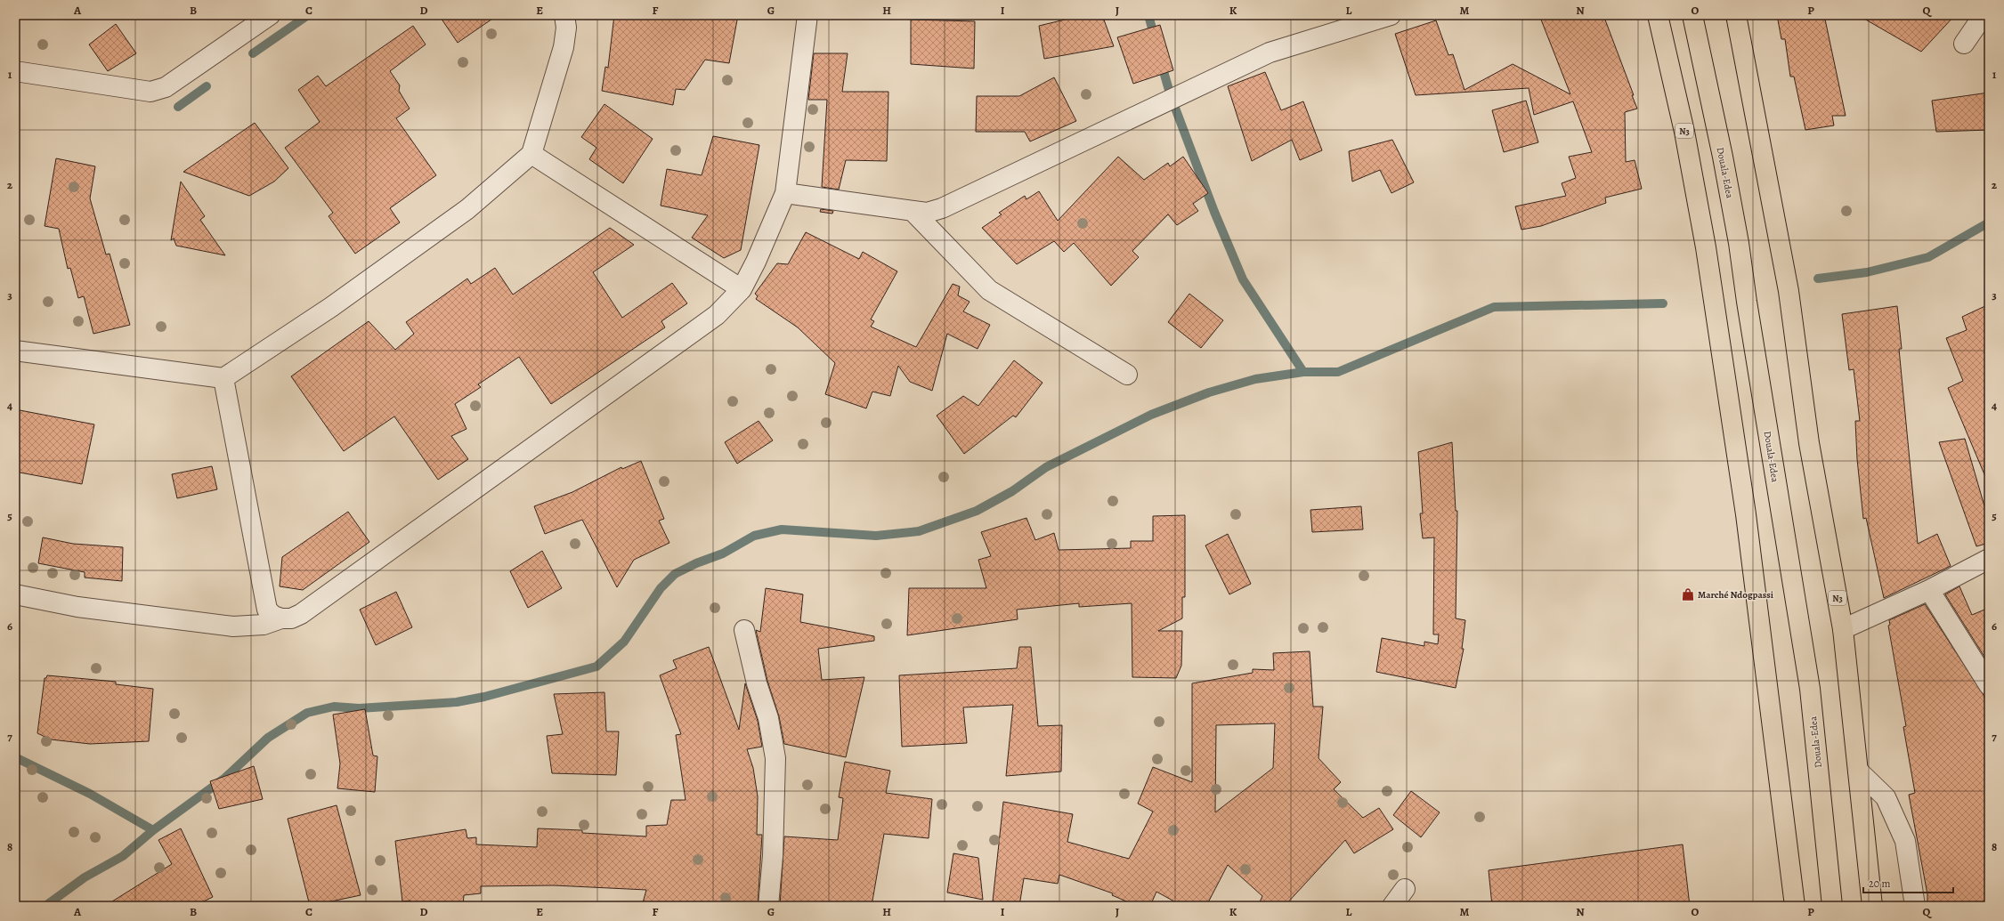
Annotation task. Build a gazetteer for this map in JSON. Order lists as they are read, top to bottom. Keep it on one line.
{"streets":{"main road":["N3","Douala-Edea"]},"places":{"shop":["Marché Ndogpassi"]},"scale_bar":"20 m","grid":{"columns":["A","B","C","D","E","F","G","H","I","J","K","L","M","N","O","P","Q"],"rows":["1","2","3","4","5","6","7","8"]}}
